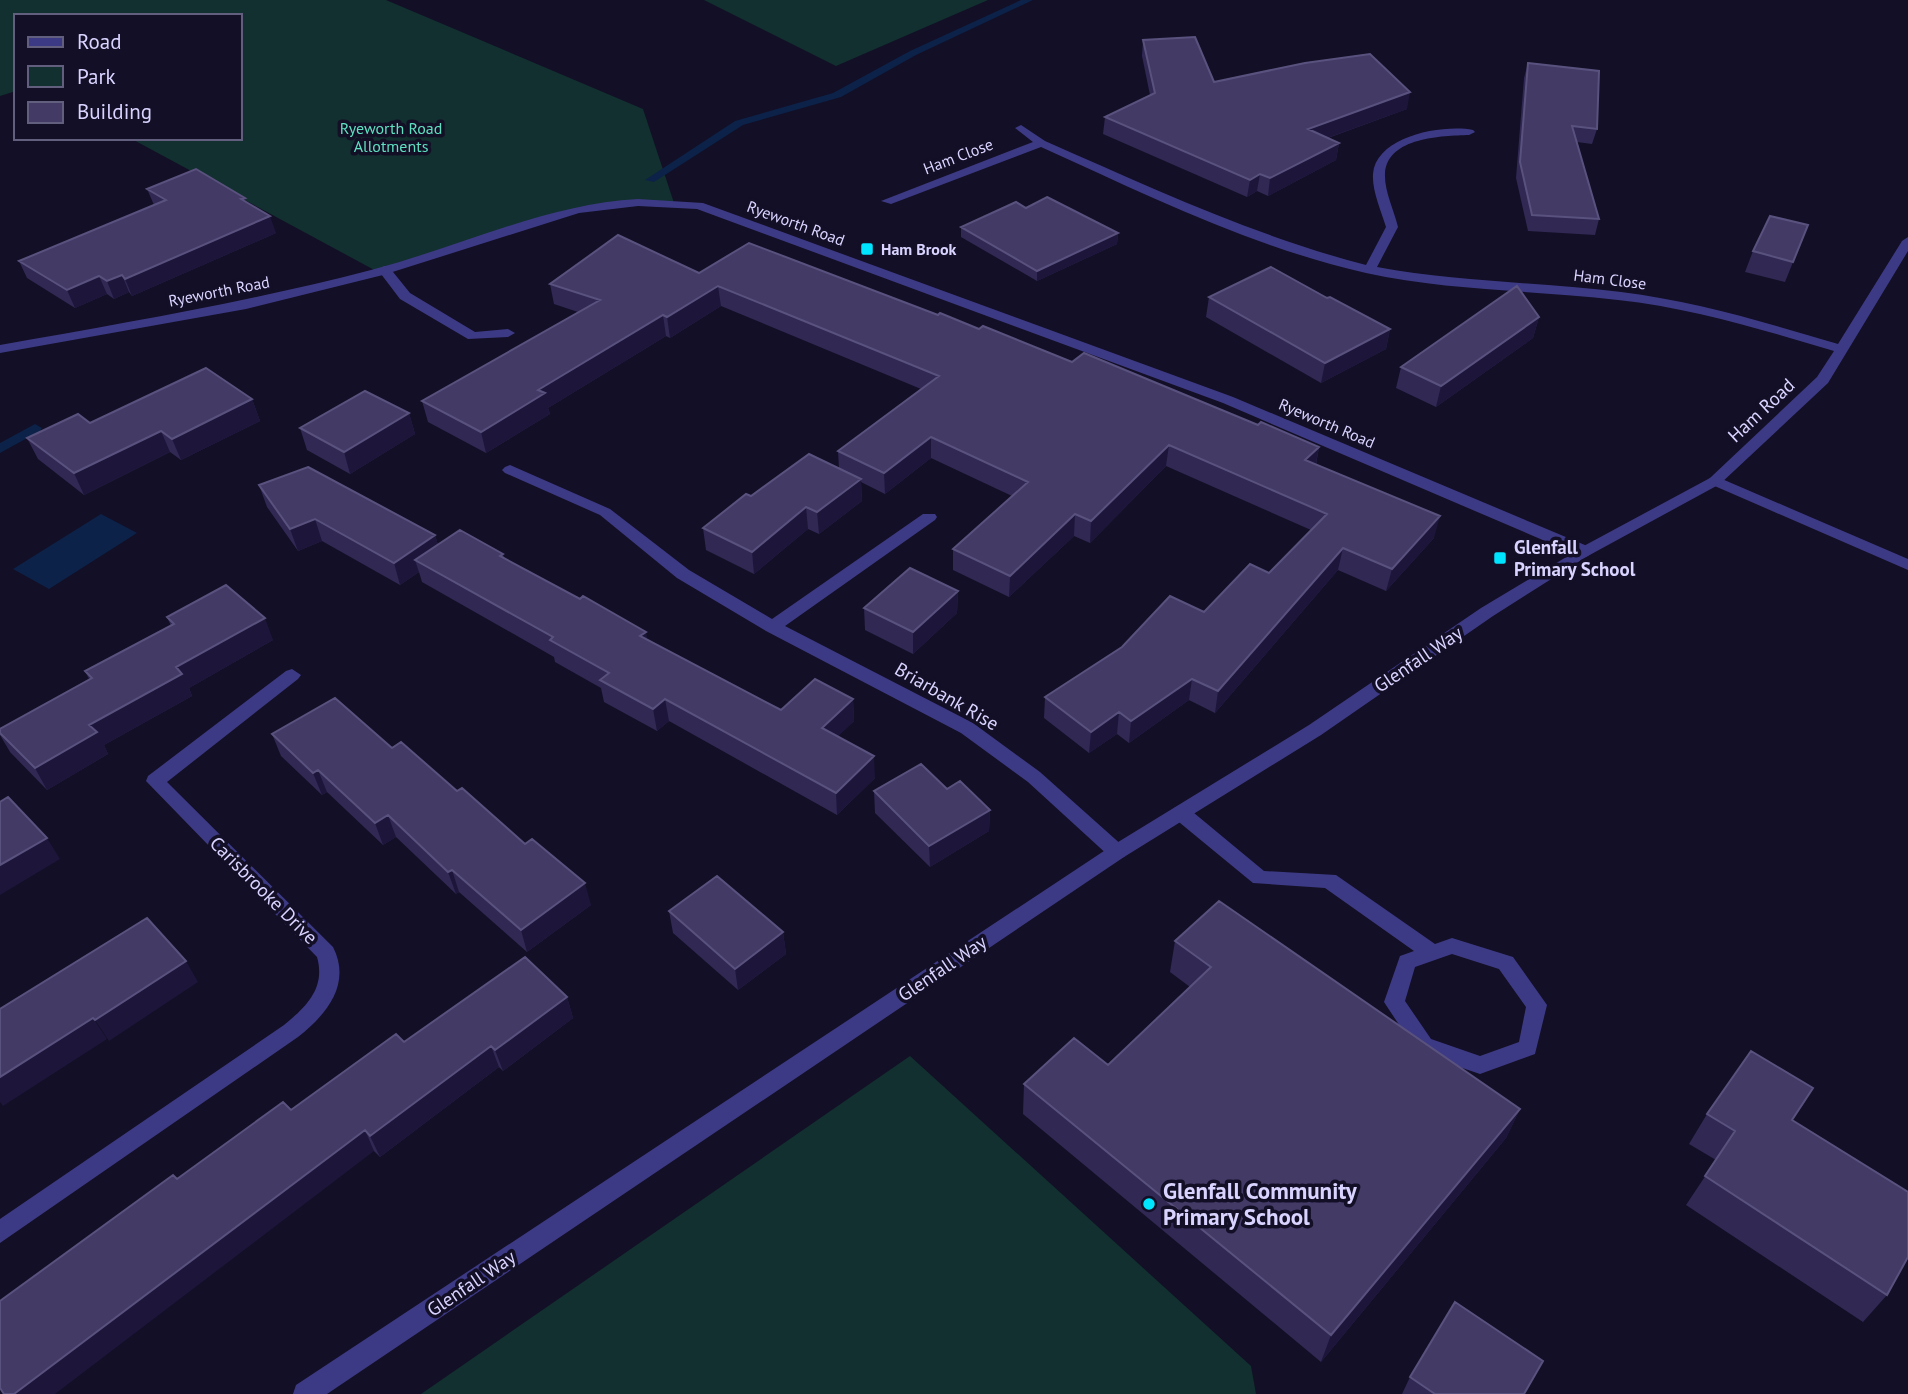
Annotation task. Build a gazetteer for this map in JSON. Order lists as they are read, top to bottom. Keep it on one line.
{"streets":{"street":["Ham Close","Ryeworth Road","Ham Road","Glenfall Way","Briarbank Rise","Carisbrooke Drive"]},"crossings":[["Ham Close","Ham Road"],["Ryeworth Road","Ham Road"],["Ryeworth Road","Glenfall Way"],["Ham Road","Glenfall Way"],["Glenfall Way","Briarbank Rise"]],"parks":["Ryeworth Road Allotments"],"places":{"transit":["Ham Brook","Glenfall Primary School"],"other":["Glenfall Community Primary School"]},"legend":["Road","Park","Building"]}
